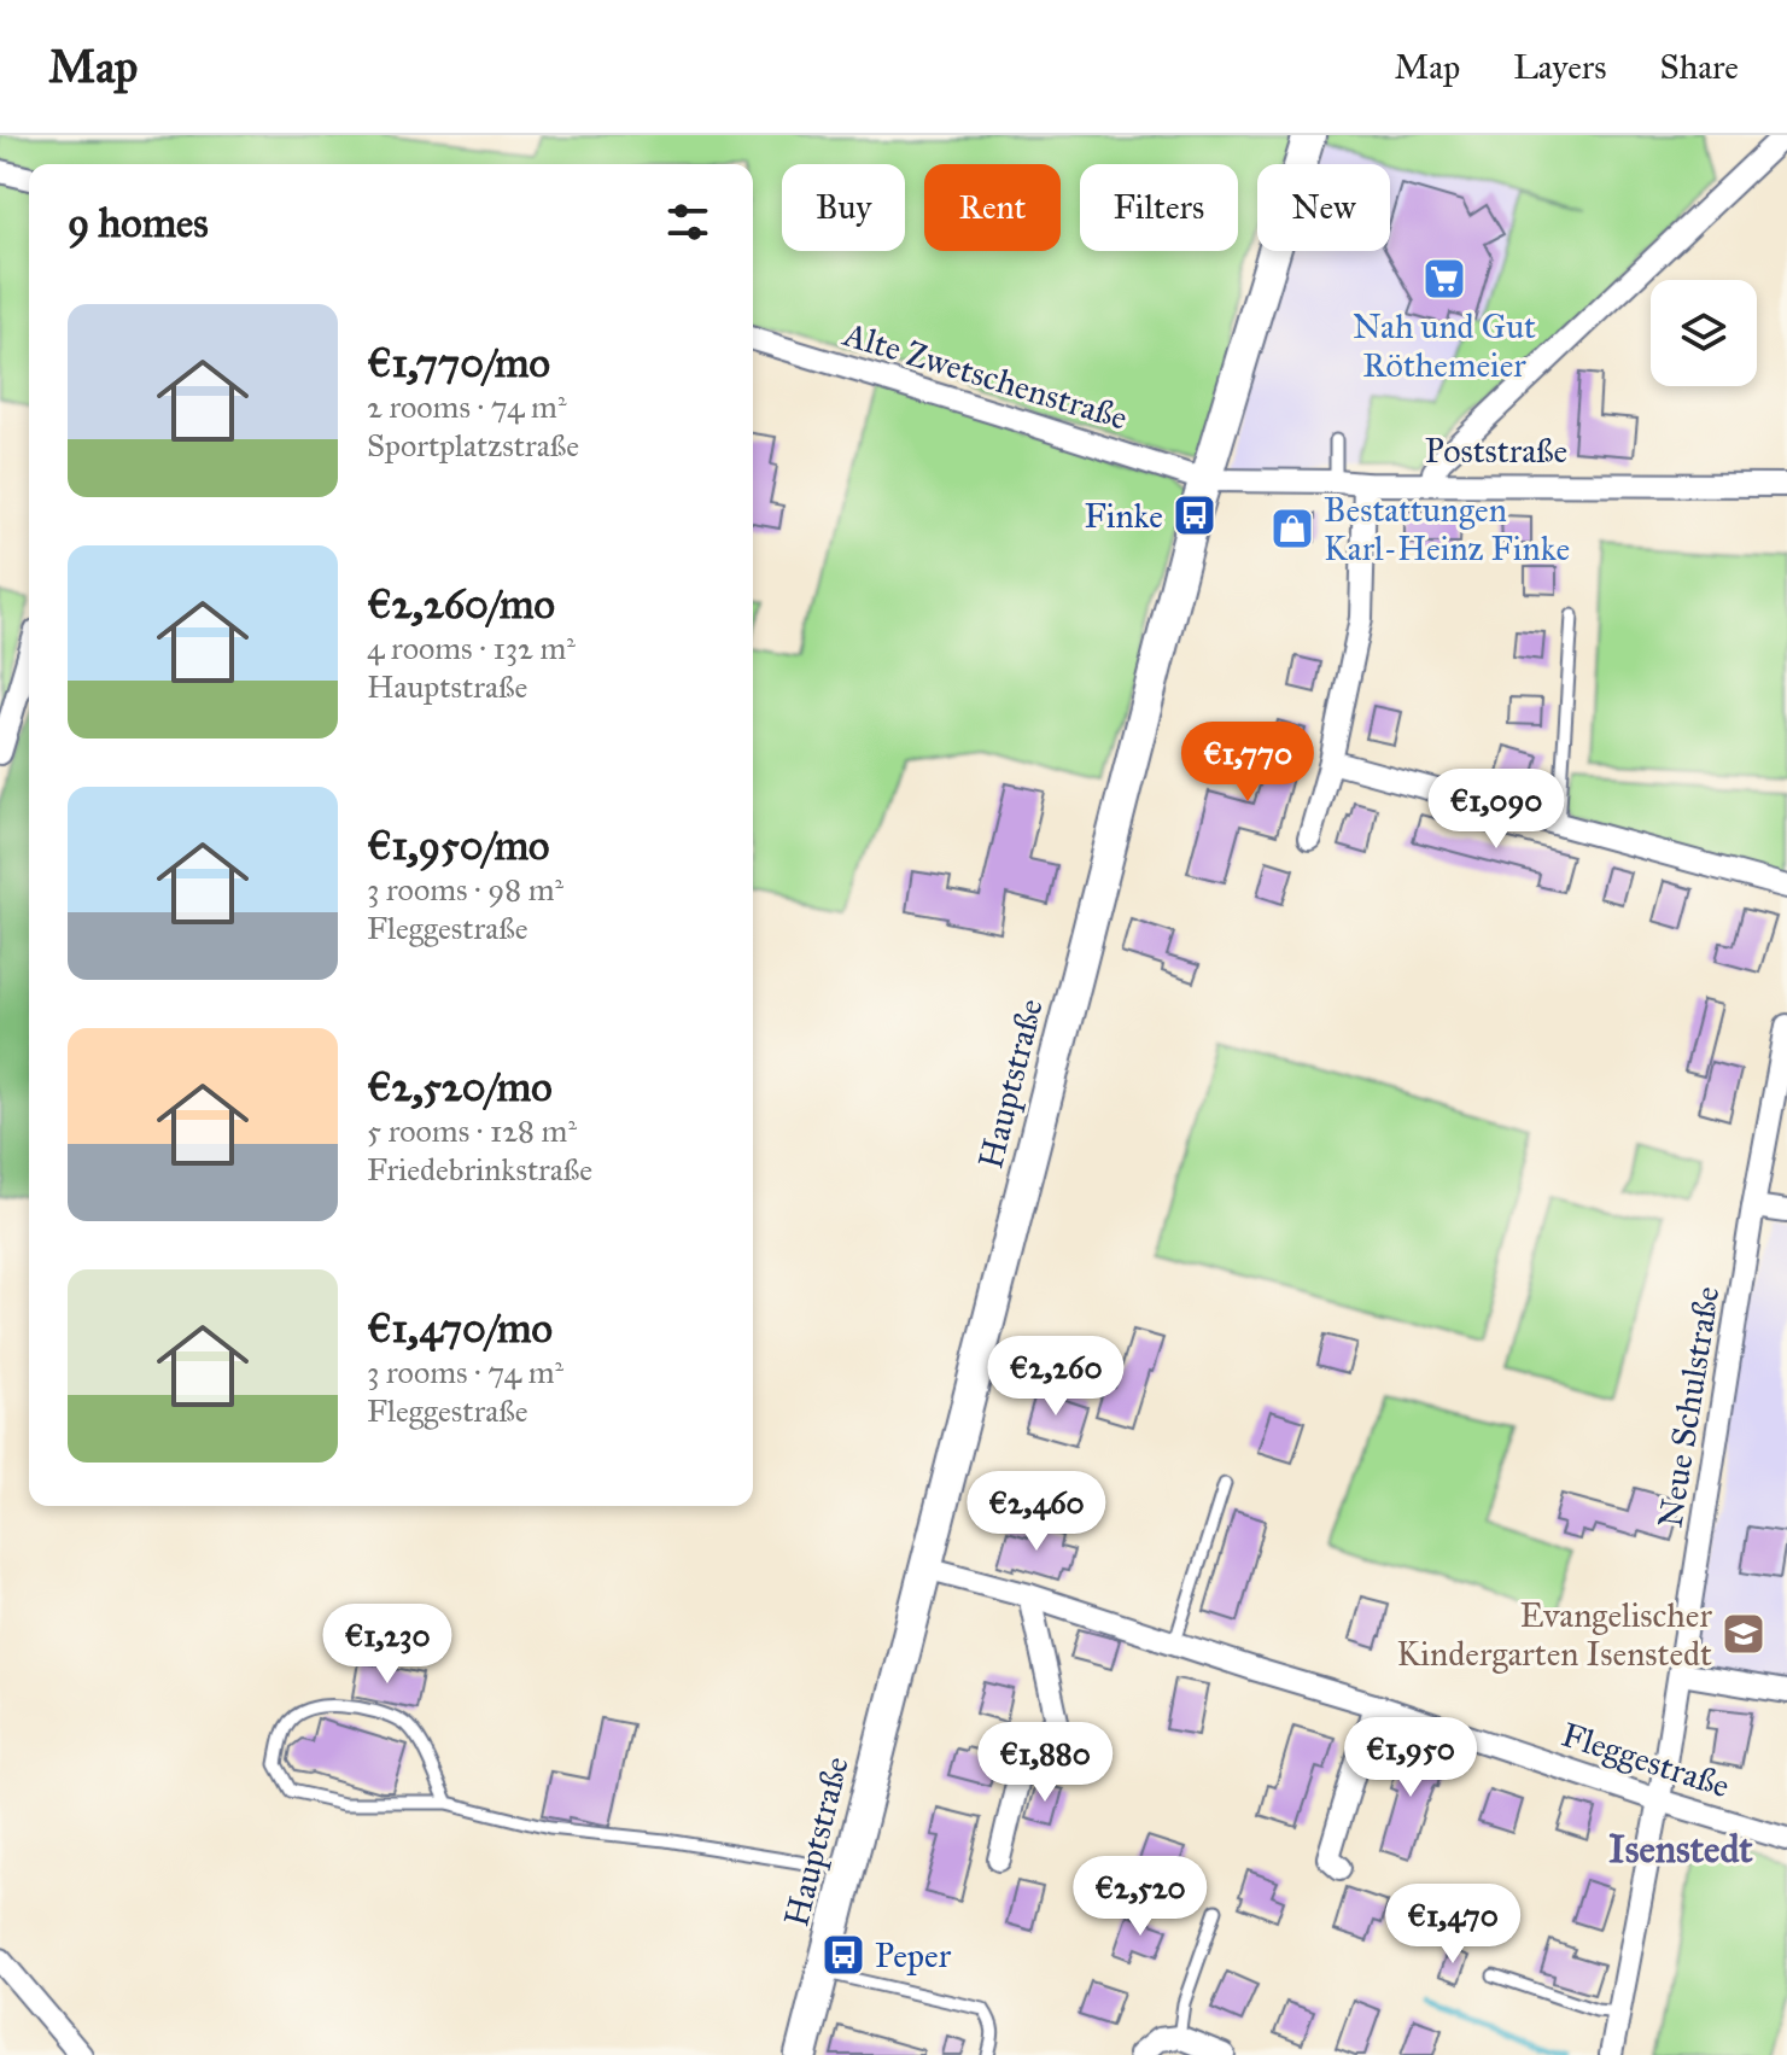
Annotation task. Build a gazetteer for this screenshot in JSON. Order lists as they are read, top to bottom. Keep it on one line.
{"streets":{"main road":["Hauptstraße"],"street":["Alte Zwetschenstraße","Poststraße","Neue Schulstraße","Fleggestraße"]},"crossings":[["Alte Zwetschenstraße","Poststraße"],["Alte Zwetschenstraße","Hauptstraße"],["Poststraße","Hauptstraße"],["Hauptstraße","Fleggestraße"],["Neue Schulstraße","Fleggestraße"]],"districts":["Isenstedt"],"places":{"supermarket":["Nah und Gut Röthemeier"],"bus stop":["Finke","Peper"],"shop":["Bestattungen Karl-Heinz Finke"],"school or university":["Evangelischer Kindergarten Isenstedt"]},"page":{"header":"Map","nav":["Map","Layers","Share"],"chip":["Buy","Rent","Filters","New"],"heading":"9 homes","list":[{"name":"€1,770/mo","note":"2 rooms · 74 m² · Sportplatzstraße"},{"name":"€2,260/mo","note":"4 rooms · 132 m² · Hauptstraße"},{"name":"€1,950/mo","note":"3 rooms · 98 m² · Fleggestraße"},{"name":"€2,520/mo","note":"5 rooms · 128 m² · Friedebrinkstraße"},{"name":"€1,470/mo","note":"3 rooms · 74 m² · Fleggestraße"}],"price":["€1,770","€1,090","€2,260","€2,460","€1,230","€1,950","€1,880","€2,520","€1,470"]}}
